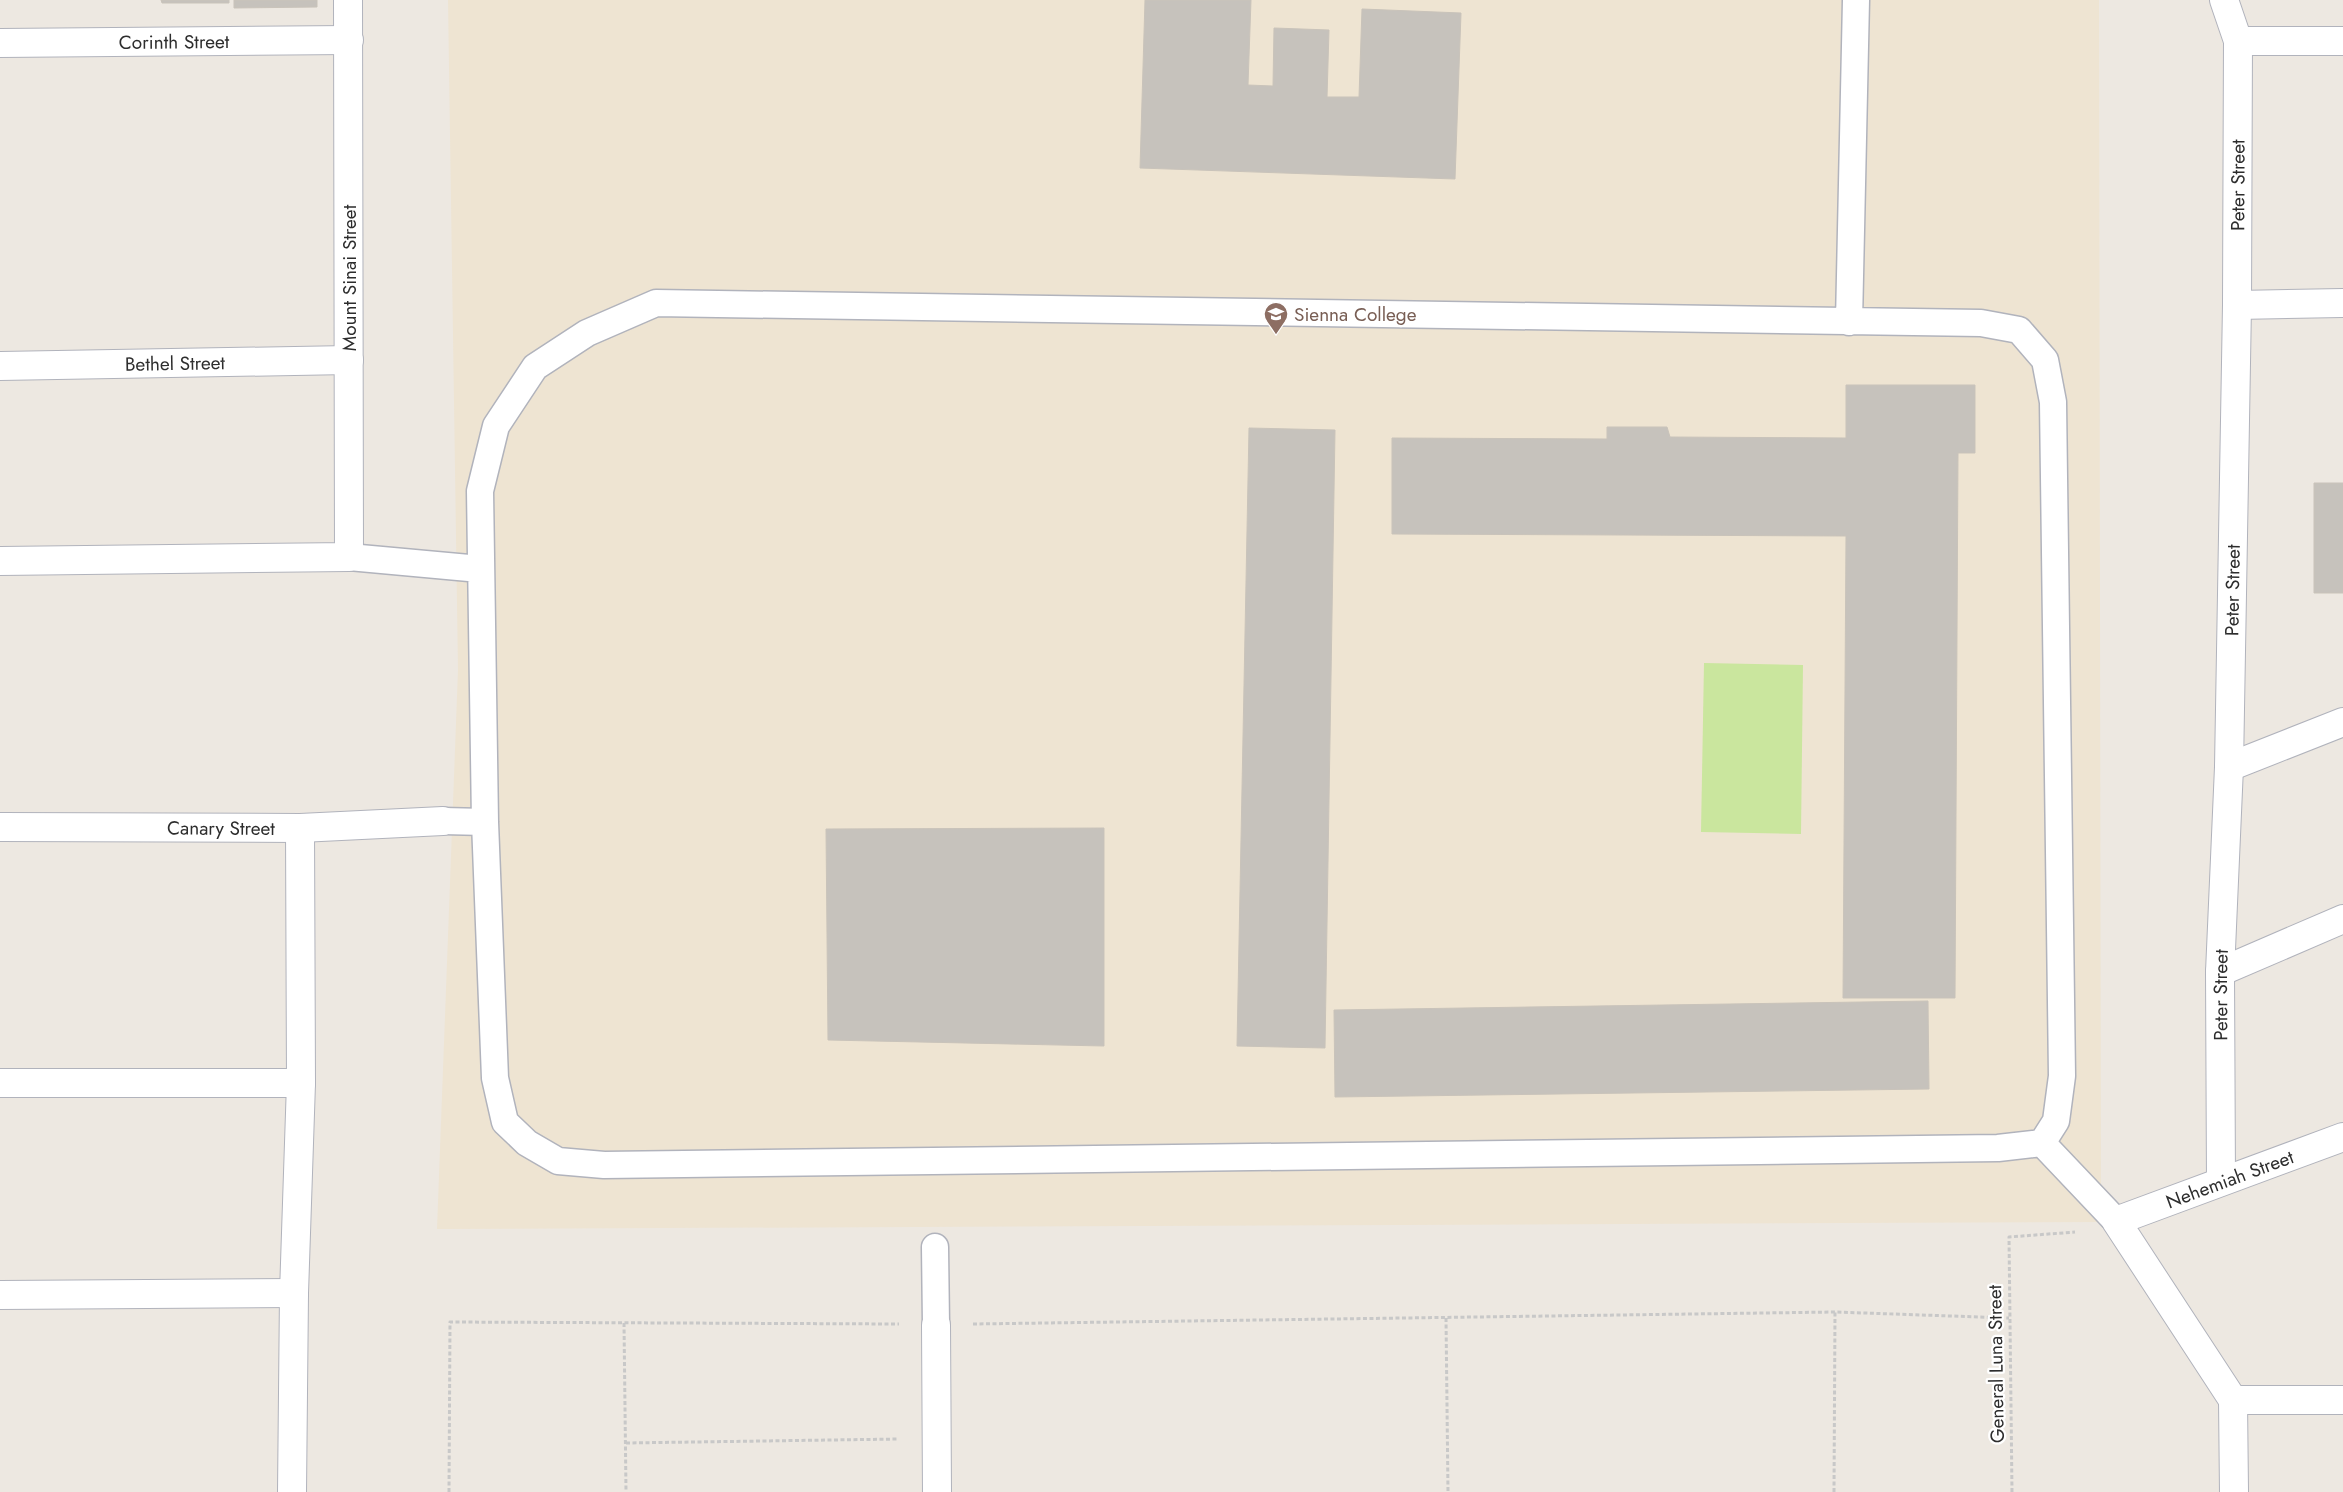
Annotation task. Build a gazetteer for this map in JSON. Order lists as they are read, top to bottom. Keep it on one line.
{"streets":{"street":["Corinth Street","Peter Street","Mount Sinai Street","Bethel Street","Canary Street","Nehemiah Street"],"path":["General Luna Street"]},"crossings":[["Corinth Street","Mount Sinai Street"],["Peter Street","Nehemiah Street"],["Mount Sinai Street","Bethel Street"],["Nehemiah Street","General Luna Street"]],"places":{"school or university":["Sienna College"]}}
